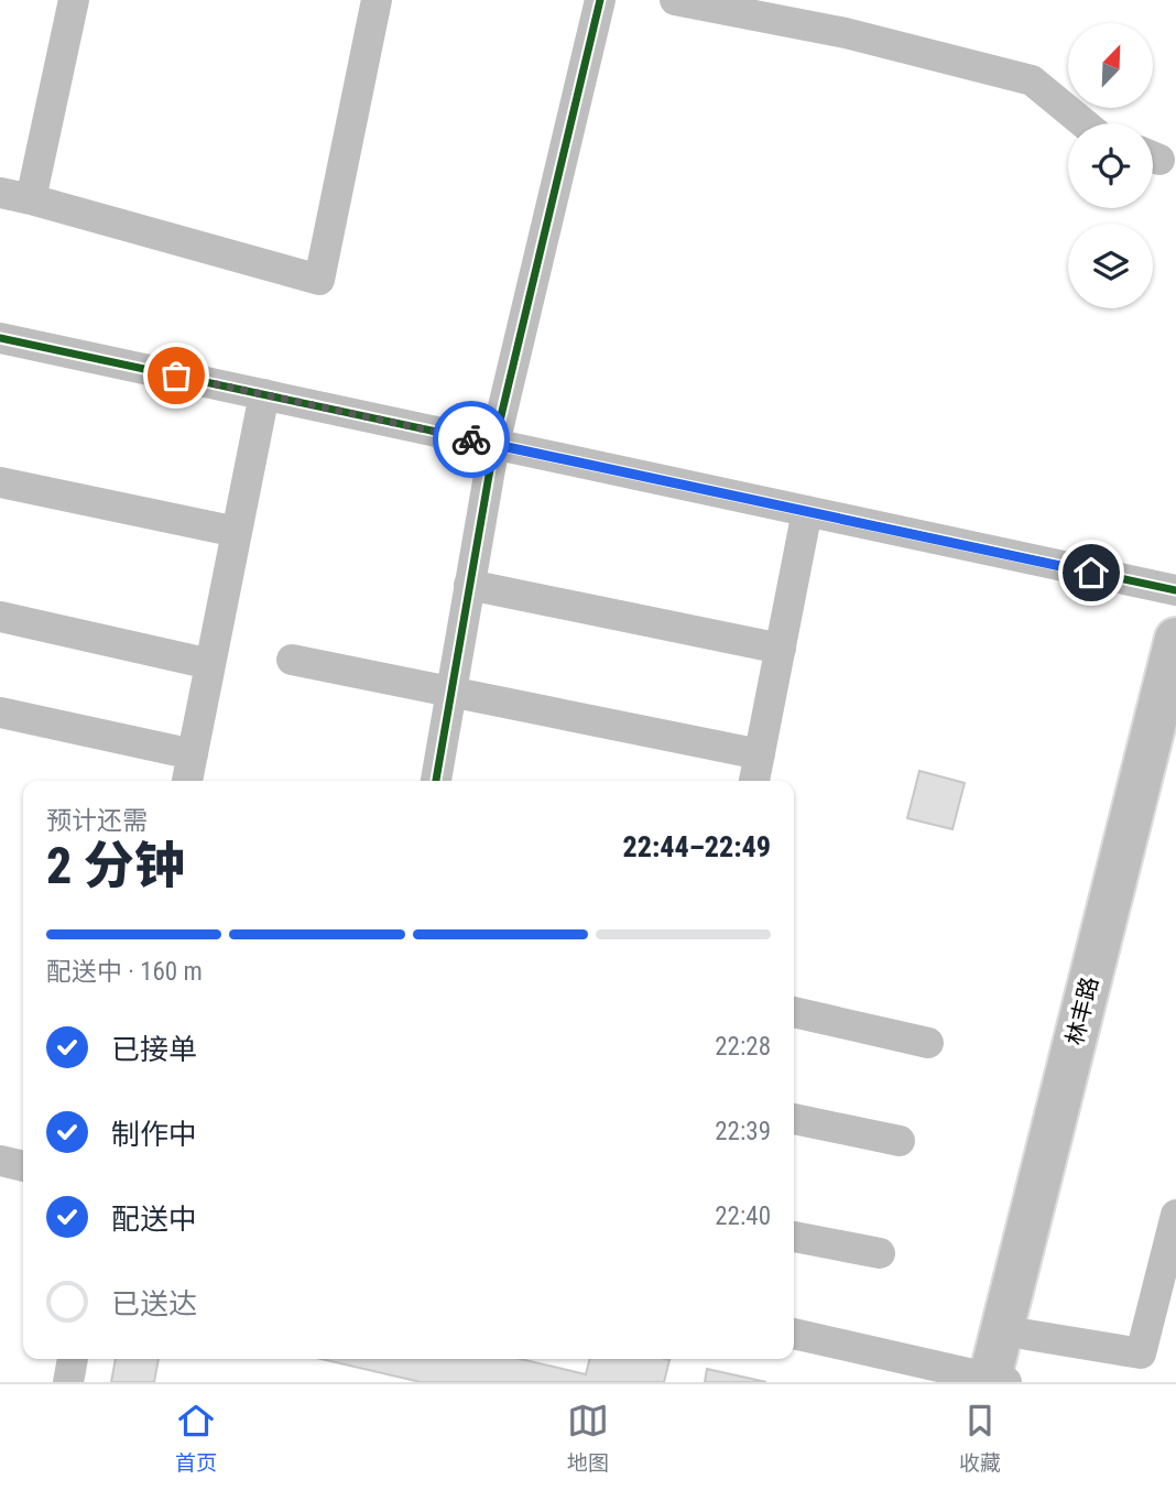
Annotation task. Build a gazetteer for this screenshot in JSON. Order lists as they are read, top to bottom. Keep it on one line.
{"streets":{"main road":["林丰路"]},"north":"top right","page":{"heading":["2 分钟","预计还需","22:44–22:49"],"bar":"配送中 · 160 m","list":[["已接单","22:28"],["制作中","22:39"],["配送中","22:40"],"已送达"],"tabs":["首页","地图","收藏"]}}
